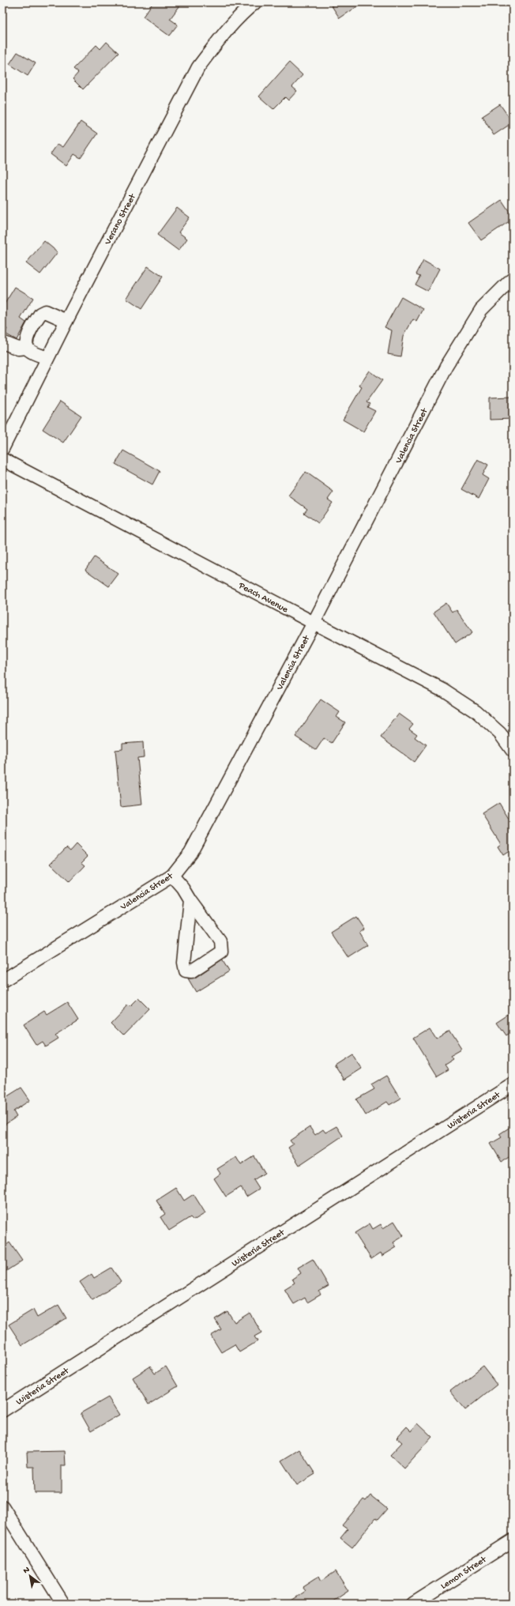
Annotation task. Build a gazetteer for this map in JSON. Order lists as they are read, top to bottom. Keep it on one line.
{"streets":{"street":["Verano Street","Valencia Street","Peach Avenue","Wisteria Street","Lemon Street"]},"crossings":[["Valencia Street","Peach Avenue"]],"north":"top left"}
